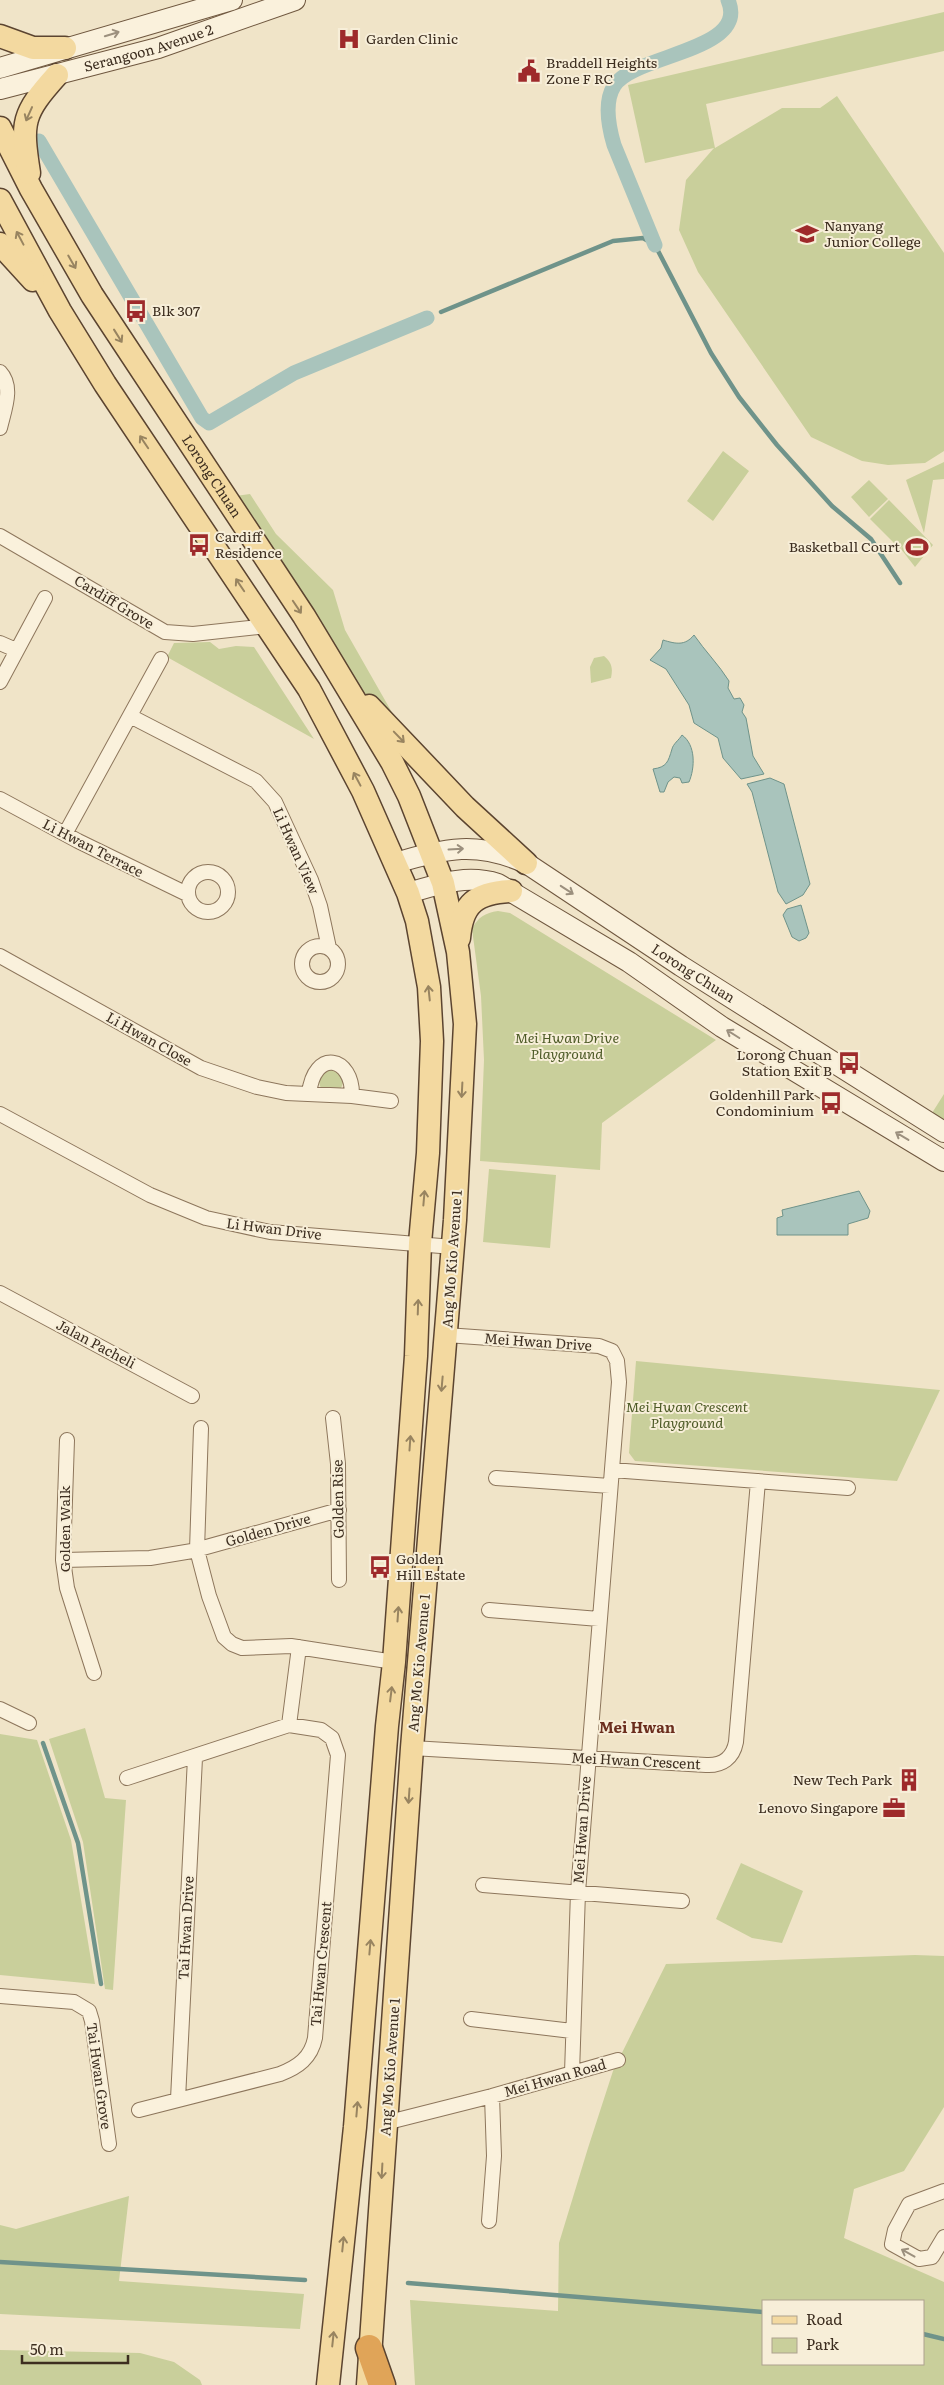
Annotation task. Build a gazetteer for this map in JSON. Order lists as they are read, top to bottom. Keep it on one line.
{"streets":{"main road":["Serangoon Avenue 2","Lorong Chuan","Ang Mo Kio Avenue 1"],"street":["Cardiff Grove","Li Hwan Terrace","Li Hwan View","Li Hwan Close","Li Hwan Drive","Mei Hwan Drive","Jalan Pacheli","Golden Rise","Golden Walk","Golden Drive","Mei Hwan Crescent","Tai Hwan Drive","Tai Hwan Crescent","Tai Hwan Grove","Mei Hwan Road"]},"crossings":[["Lorong Chuan","Ang Mo Kio Avenue 1"],["Li Hwan Drive","Ang Mo Kio Avenue 1"],["Ang Mo Kio Avenue 1","Mei Hwan Drive"],["Ang Mo Kio Avenue 1","Mei Hwan Crescent"],["Ang Mo Kio Avenue 1","Mei Hwan Road"],["Mei Hwan Drive","Mei Hwan Crescent"],["Mei Hwan Drive","Mei Hwan Road"],["Golden Rise","Golden Drive"],["Golden Walk","Golden Drive"],["Tai Hwan Drive","Tai Hwan Crescent"]],"districts":["Mei Hwan"],"parks":["Mei Hwan Drive Playground","Mei Hwan Crescent Playground"],"places":{"hospital":["Garden Clinic"],"public building":["Braddell Heights Zone F RC"],"school or university":["Nanyang Junior College"],"bus stop":["Blk 307","Cardiff Residence","Lorong Chuan Station Exit B","Goldenhill Park Condominium","Golden Hill Estate"],"sports":["Basketball Court"],"building":["New Tech Park"],"office":["Lenovo Singapore"]},"legend":["Road","Park"],"scale_bar":"50 m"}
